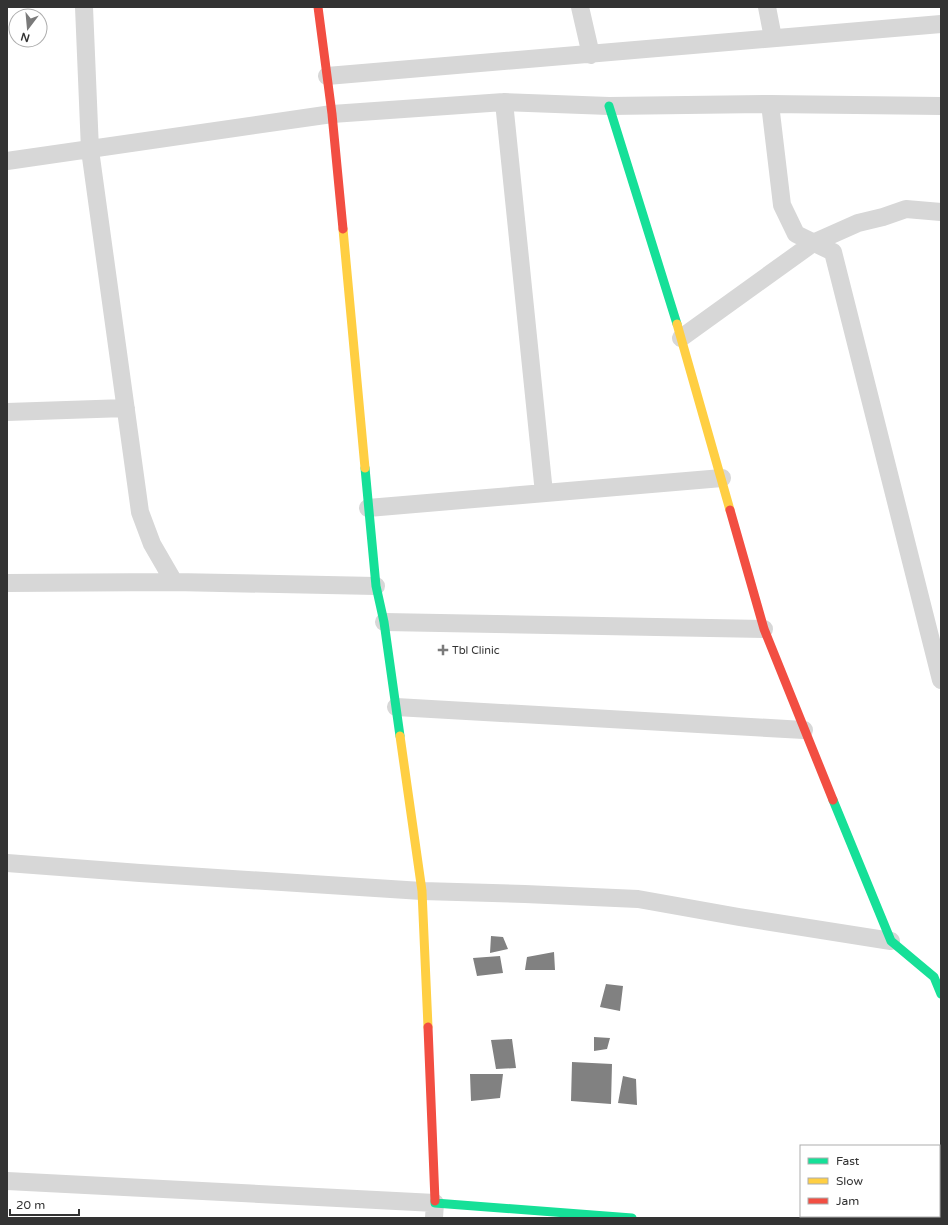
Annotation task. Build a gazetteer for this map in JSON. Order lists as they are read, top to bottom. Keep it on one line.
{"places":{"health":["Tbl Clinic"]},"legend":["Fast","Slow","Jam"],"scale_bar":"20 m","north":"bottom"}
